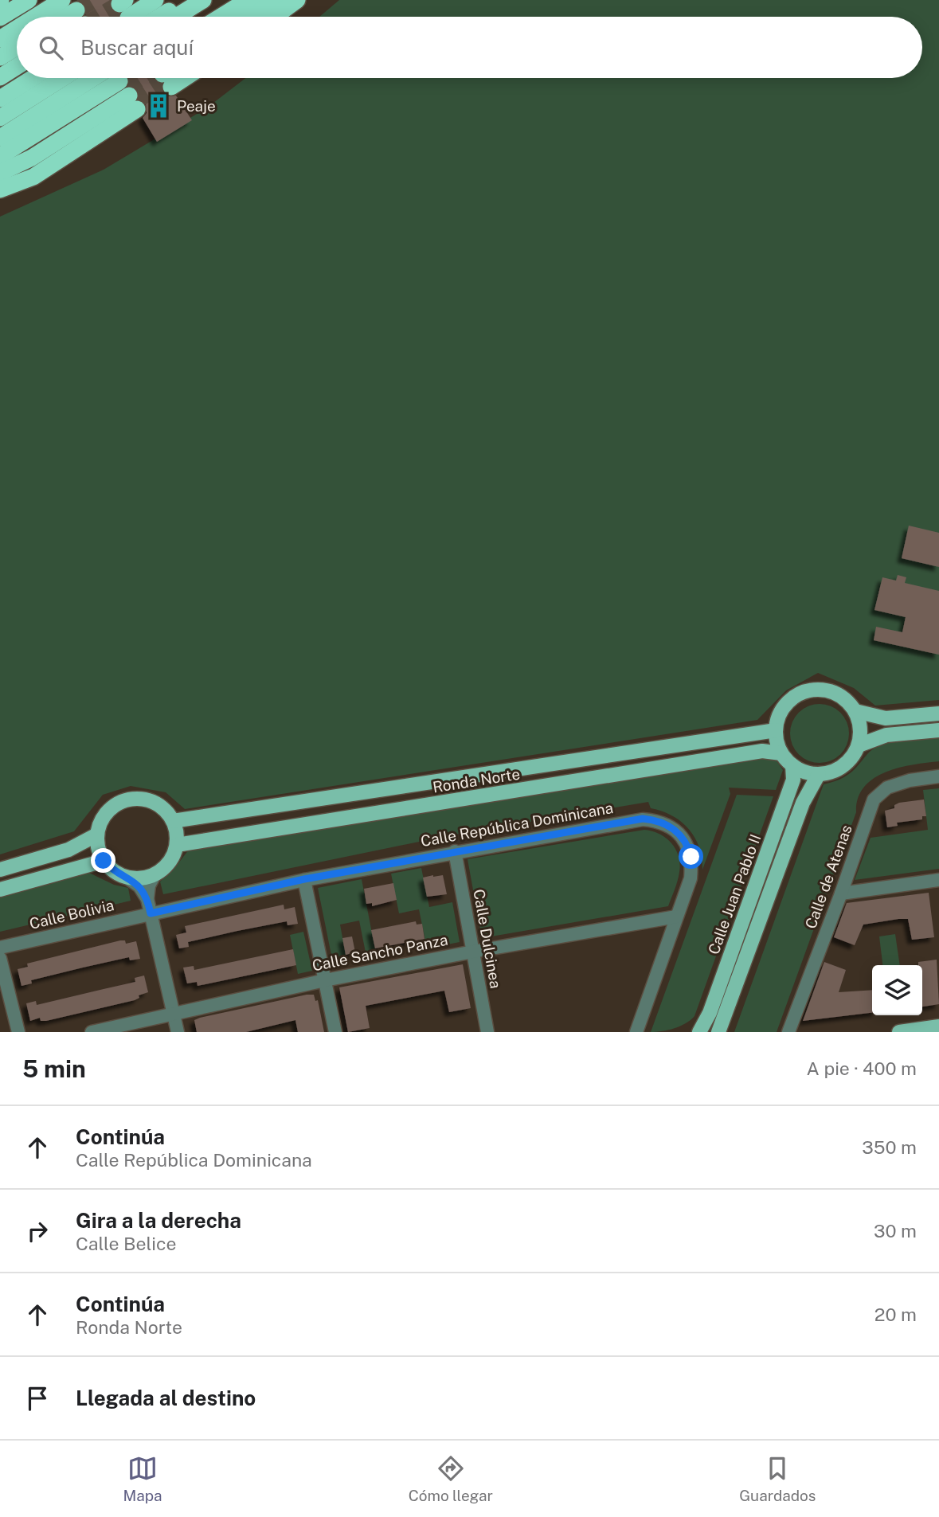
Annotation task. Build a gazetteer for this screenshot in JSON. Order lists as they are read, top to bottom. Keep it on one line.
{"streets":{"main road":["Ronda Norte","Calle Juan Pablo II"],"street":["Calle República Dominicana","Calle de Atenas","Calle Bolivia","Calle Dulcinea","Calle Sancho Panza"]},"crossings":[["Ronda Norte","Calle Juan Pablo II"],["Calle República Dominicana","Calle Bolivia"],["Calle República Dominicana","Calle Dulcinea"],["Calle República Dominicana","Calle Sancho Panza"],["Calle Dulcinea","Calle Sancho Panza"]],"places":{"building":["Peaje"]},"page":{"search":"Buscar aquí","heading":["5 min","A pie · 400 m"],"list":[["Continúa","Calle República Dominicana","350 m"],["Gira a la derecha","Calle Belice","30 m"],["Continúa","Ronda Norte","20 m"],"Llegada al destino"],"nav":["Mapa","Cómo llegar","Guardados"]}}
